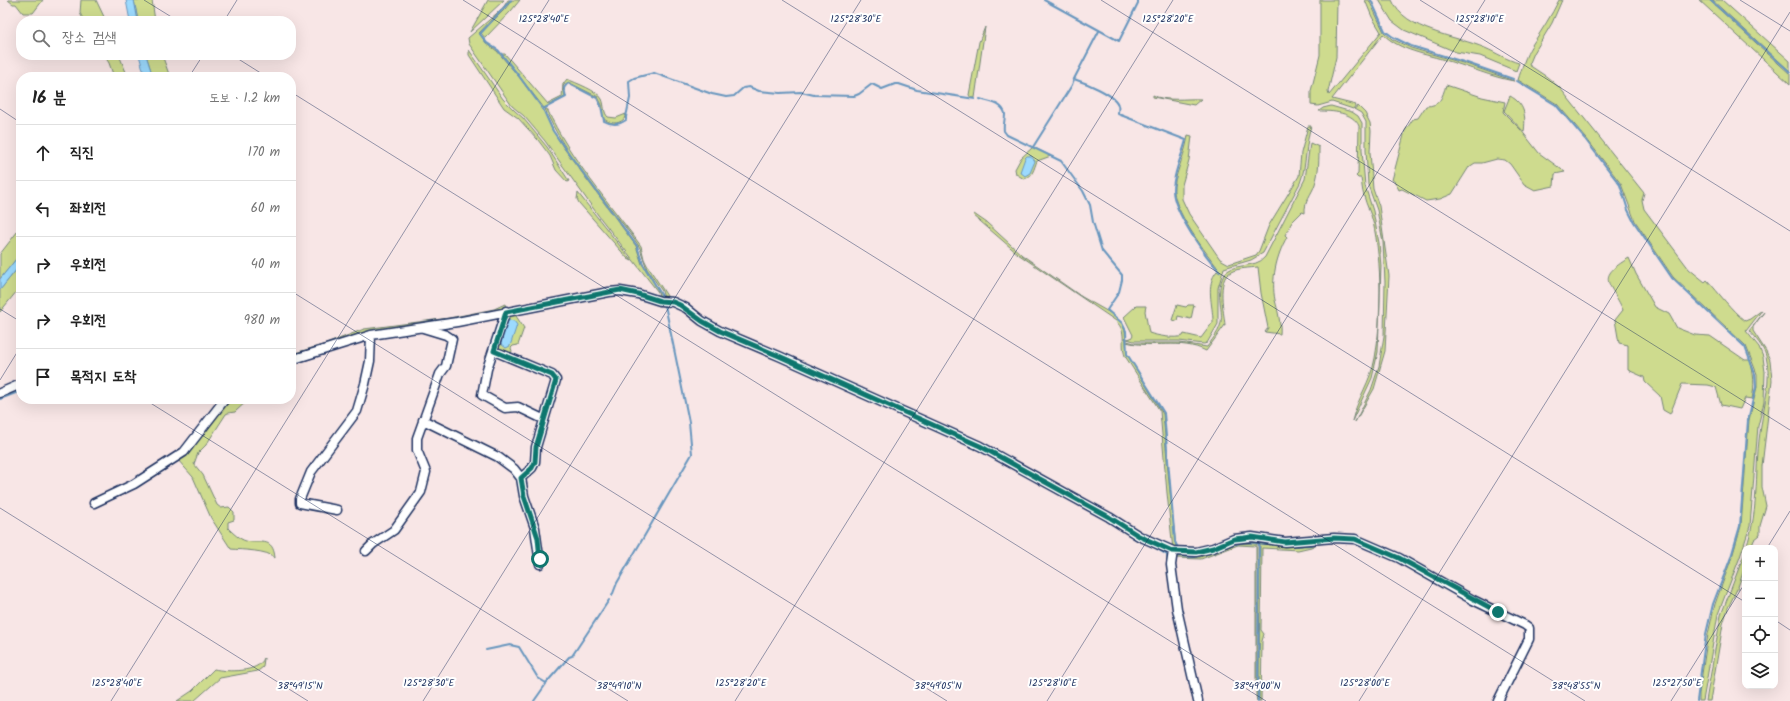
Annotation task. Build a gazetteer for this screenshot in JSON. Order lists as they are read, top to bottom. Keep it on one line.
{"page":{"search":"장소 검색","heading":["16 분","도보 · 1.2 km"],"list":[["직진","170 m"],["좌회전","60 m"],["우회전","40 m"],["우회전","980 m"],"목적지 도착"],"map_buttons":["+","−"]},"coordinates":["125°28'40\"E","125°28'30\"E","125°28'20\"E","125°28'10\"E","125°28'00\"E","125°27'50\"E","38°49'15\"N","38°49'10\"N","38°49'05\"N","38°49'00\"N","38°48'55\"N"]}
